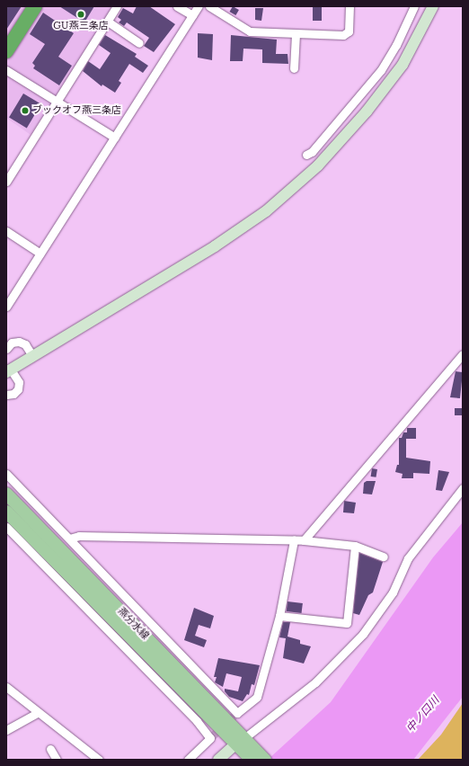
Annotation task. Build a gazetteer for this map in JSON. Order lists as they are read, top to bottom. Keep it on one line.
{"streets":{"main road":["燕分水線"]},"water":["中ノ口川"],"places":["GU燕三条店","ブックオフ燕三条店"]}
